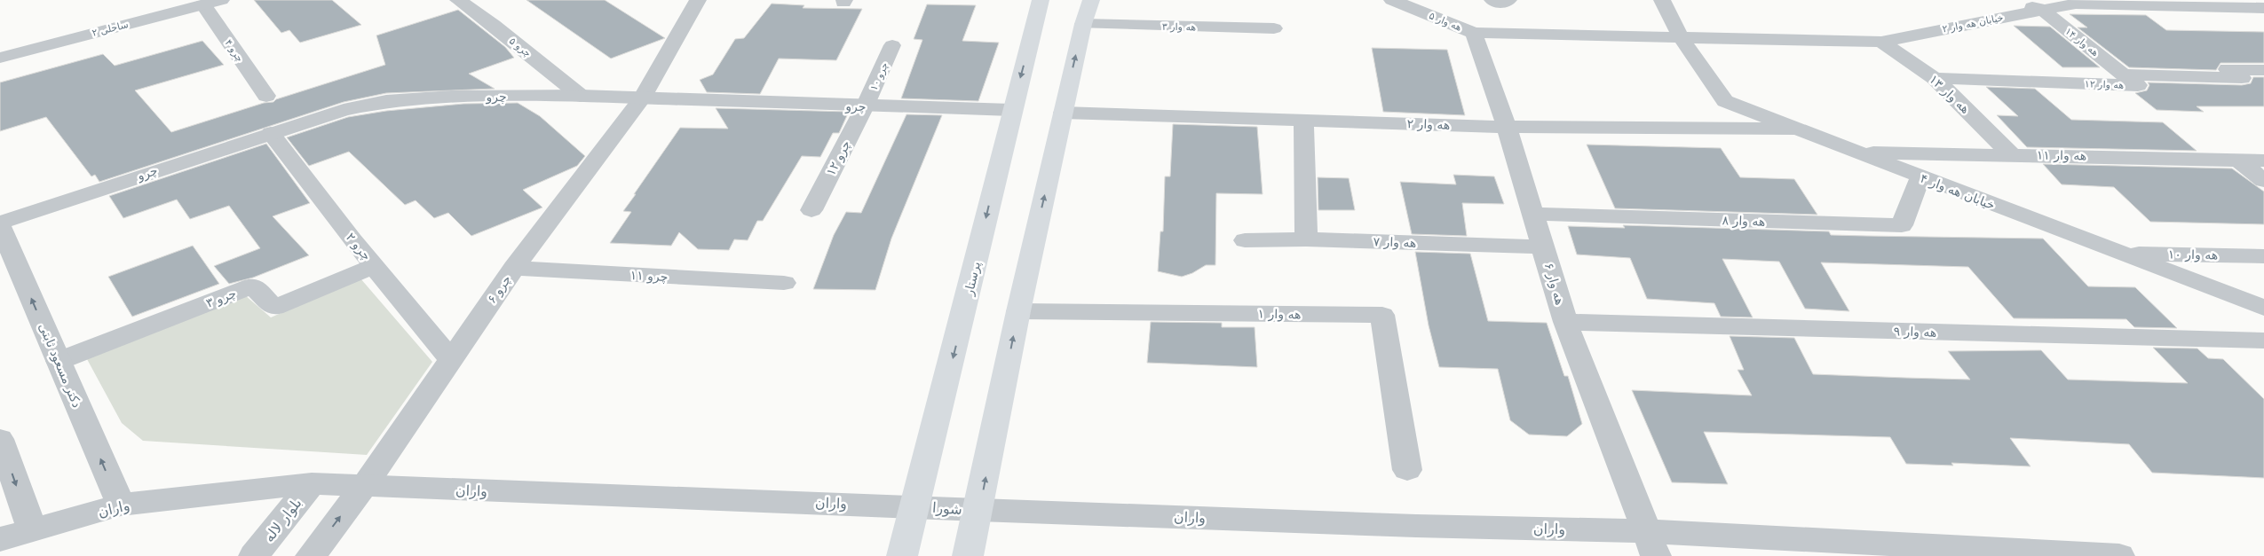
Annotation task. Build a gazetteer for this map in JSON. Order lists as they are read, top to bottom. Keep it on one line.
{"streets":{"main road":["پرستار"],"street":["هه وار ۵","خیابان هه وار ۲","هه وار ۳","ساحلی ۲","هه وار ۱۴","چرو ۵","چرو ۴","چرو ۱۰","هه وار ۱۲","هه وار ۱۳","چرو","هه وار ۲","هه وار ۱۱","چرو ۱۲","خیابان هه وار ۴","هه وار ۸","هه وار ۷","چرو ۲","هه وار ۱۰","چرو ۱۱","هه وار ۶","چرو ۶","چرو ۳","هه وار ۱","هه وار ۹","دکتر مسعود ثابتی","واران","شورا","بلوار لاله"]},"crossings":[["هه وار ۵","خیابان هه وار ۲"],["هه وار ۵","هه وار ۶"],["خیابان هه وار ۲","هه وار ۱۴"],["خیابان هه وار ۲","هه وار ۱۳"],["خیابان هه وار ۲","خیابان هه وار ۴"],["خیابان هه وار ۲","هه وار ۶"],["ساحلی ۲","چرو ۴"],["هه وار ۱۴","هه وار ۱۲"],["چرو ۵","چرو"],["چرو ۱۰","چرو"],["چرو ۱۰","چرو ۱۲"],["هه وار ۱۲","هه وار ۱۳"],["هه وار ۱۳","هه وار ۱۱"],["چرو","چرو ۱۲"],["چرو","چرو ۲"],["چرو","پرستار"],["چرو","چرو ۶"],["چرو","دکتر مسعود ثابتی"],["هه وار ۲","خیابان هه وار ۴"],["هه وار ۲","هه وار ۶"],["هه وار ۱۱","خیابان هه وار ۴"],["خیابان هه وار ۴","هه وار ۸"],["خیابان هه وار ۴","هه وار ۱۰"],["هه وار ۸","هه وار ۶"],["هه وار ۷","هه وار ۶"],["چرو ۲","چرو ۶"],["چرو ۲","چرو ۳"],["چرو ۱۱","چرو ۶"],["پرستار","واران"],["پرستار","شورا"],["هه وار ۶","هه وار ۹"],["هه وار ۶","واران"],["چرو ۶","واران"],["چرو ۳","دکتر مسعود ثابتی"],["دکتر مسعود ثابتی","واران"],["واران","شورا"],["واران","بلوار لاله"]]}
